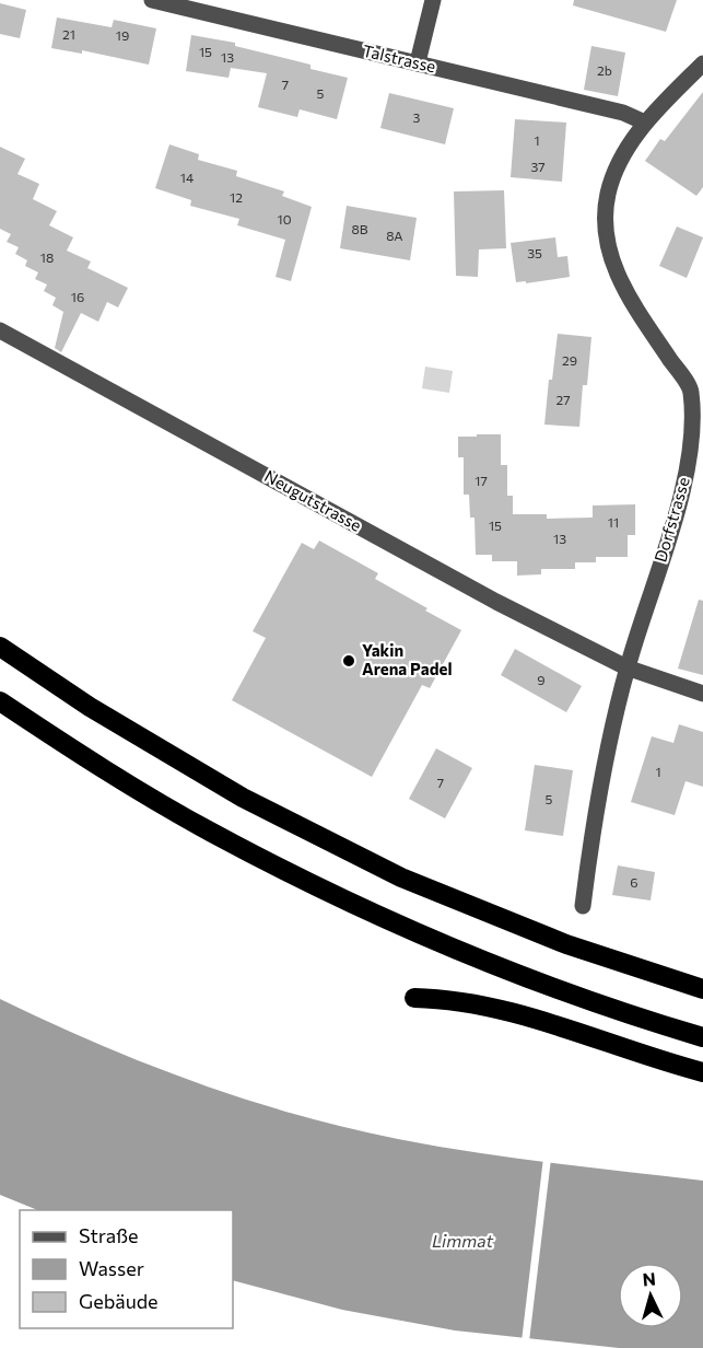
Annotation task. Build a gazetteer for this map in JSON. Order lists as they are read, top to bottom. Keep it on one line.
{"streets":{"street":["Talstrasse","Neugutstrasse","Dorfstrasse"]},"crossings":[["Talstrasse","Dorfstrasse"],["Neugutstrasse","Dorfstrasse"]],"water":["Limmat"],"places":["Yakin Arena Padel"],"house_numbers":["21","19","15","13","2b","7","5","3","1","37","14","12","10","8B","8A","35","18","16","29","27","17","11","15","13","9","1","7","5","6"],"legend":["Straße","Wasser","Gebäude"],"north":"top"}
